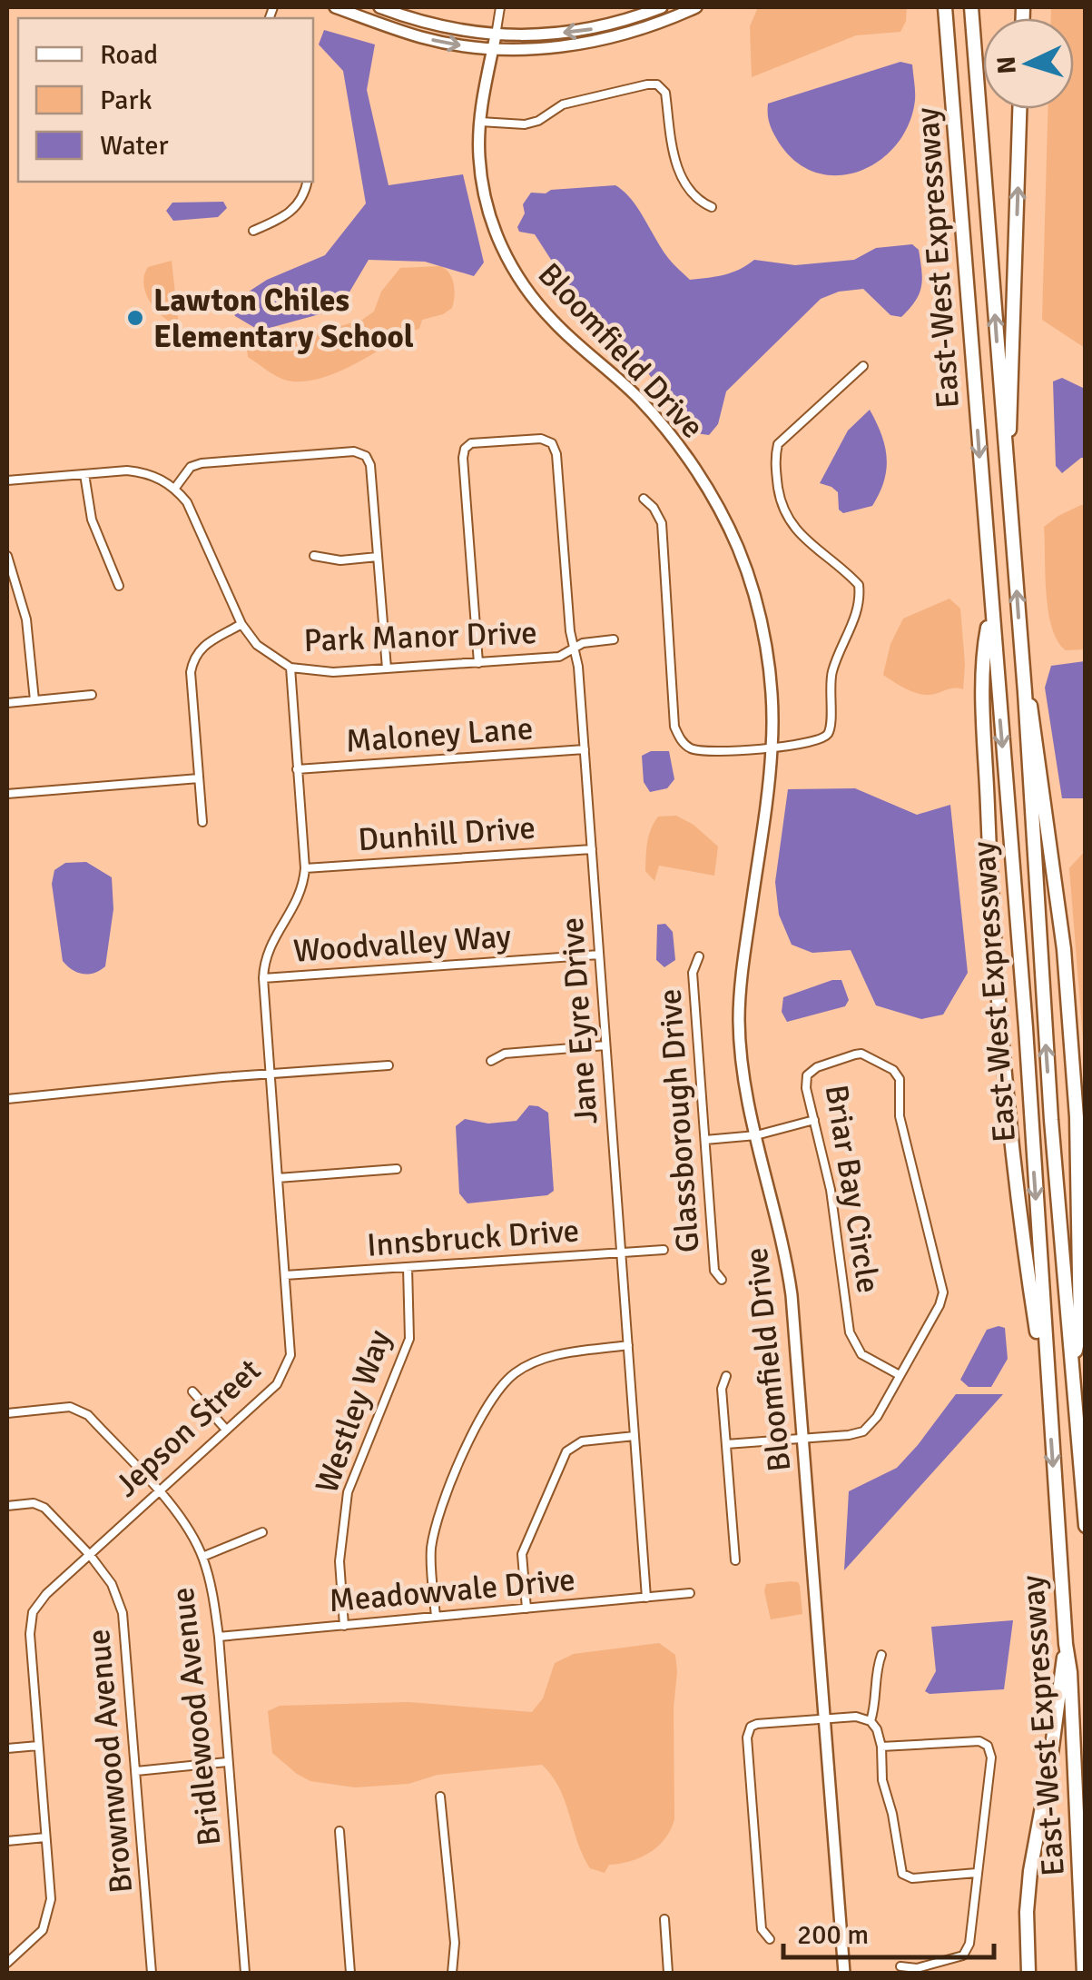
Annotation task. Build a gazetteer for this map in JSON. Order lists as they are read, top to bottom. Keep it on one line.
{"streets":{"highway":["East-West Expressway"],"street":["Bloomfield Drive","Park Manor Drive","Maloney Lane","Dunhill Drive","Woodvalley Way","Jane Eyre Drive","Glassborough Drive","Briar Bay Circle","Innsbruck Drive","Westley Way","Jepson Street","Meadowvale Drive","Bridlewood Avenue","Brownwood Avenue"]},"crossings":[["Bloomfield Drive","Briar Bay Circle"],["Park Manor Drive","Jane Eyre Drive"],["Park Manor Drive","Jepson Street"],["Maloney Lane","Jane Eyre Drive"],["Maloney Lane","Jepson Street"],["Dunhill Drive","Jane Eyre Drive"],["Dunhill Drive","Jepson Street"],["Woodvalley Way","Jane Eyre Drive"],["Woodvalley Way","Jepson Street"],["Jane Eyre Drive","Innsbruck Drive"],["Jane Eyre Drive","Meadowvale Drive"],["Innsbruck Drive","Westley Way"],["Innsbruck Drive","Jepson Street"],["Westley Way","Meadowvale Drive"],["Jepson Street","Bridlewood Avenue"],["Jepson Street","Brownwood Avenue"],["Meadowvale Drive","Bridlewood Avenue"]],"places":["Lawton Chiles Elementary School"],"legend":["Road","Park","Water"],"scale_bar":"200 m","north":"left"}
